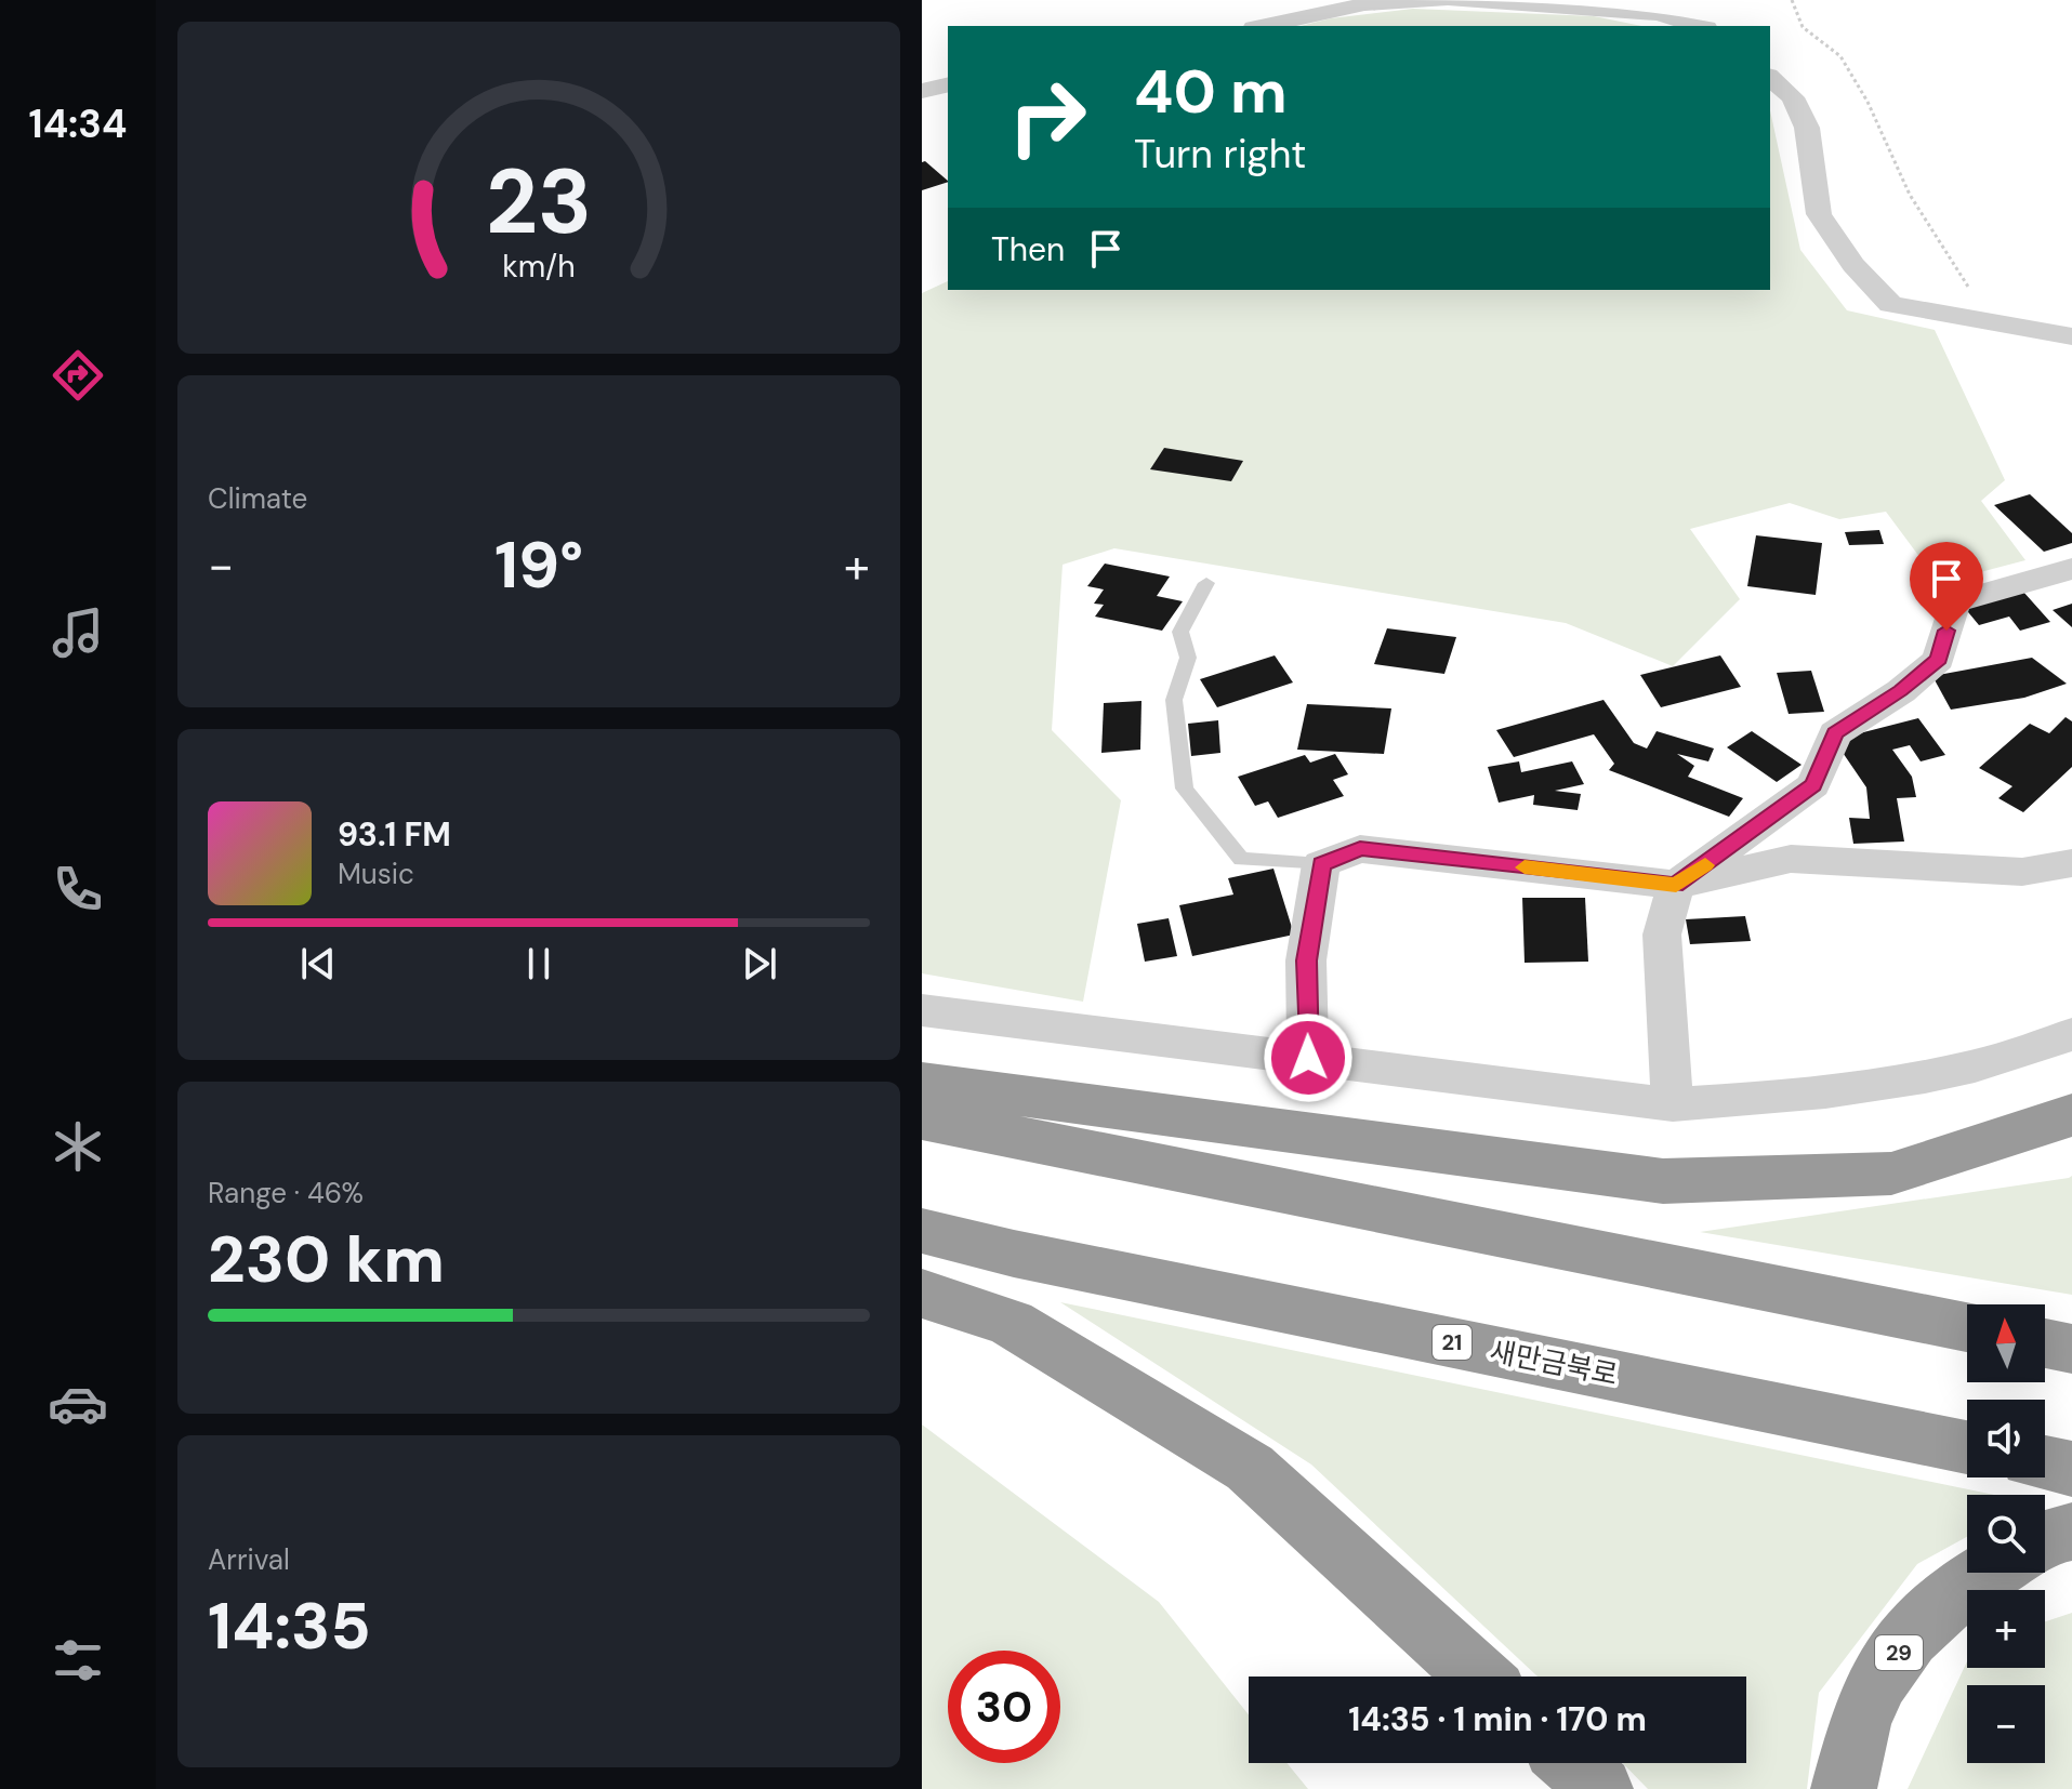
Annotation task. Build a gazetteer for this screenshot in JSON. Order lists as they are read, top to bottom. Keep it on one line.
{"streets":{"highway":["21","새만금북로","29"]},"north":"top","page":{"tabs":"14:34","turn":["40 m","Turn right"],"then":"Then","tile":["Climate",["Range · 46%","230 km"],["Arrival","14:35"]],"heat":["−","19°","+"],"song":["93.1 FM","Music"],"map_buttons":["+","−"],"limit":"30","trip":"14:35 · 1 min · 170 m","gauge":["23","km/h"]}}
